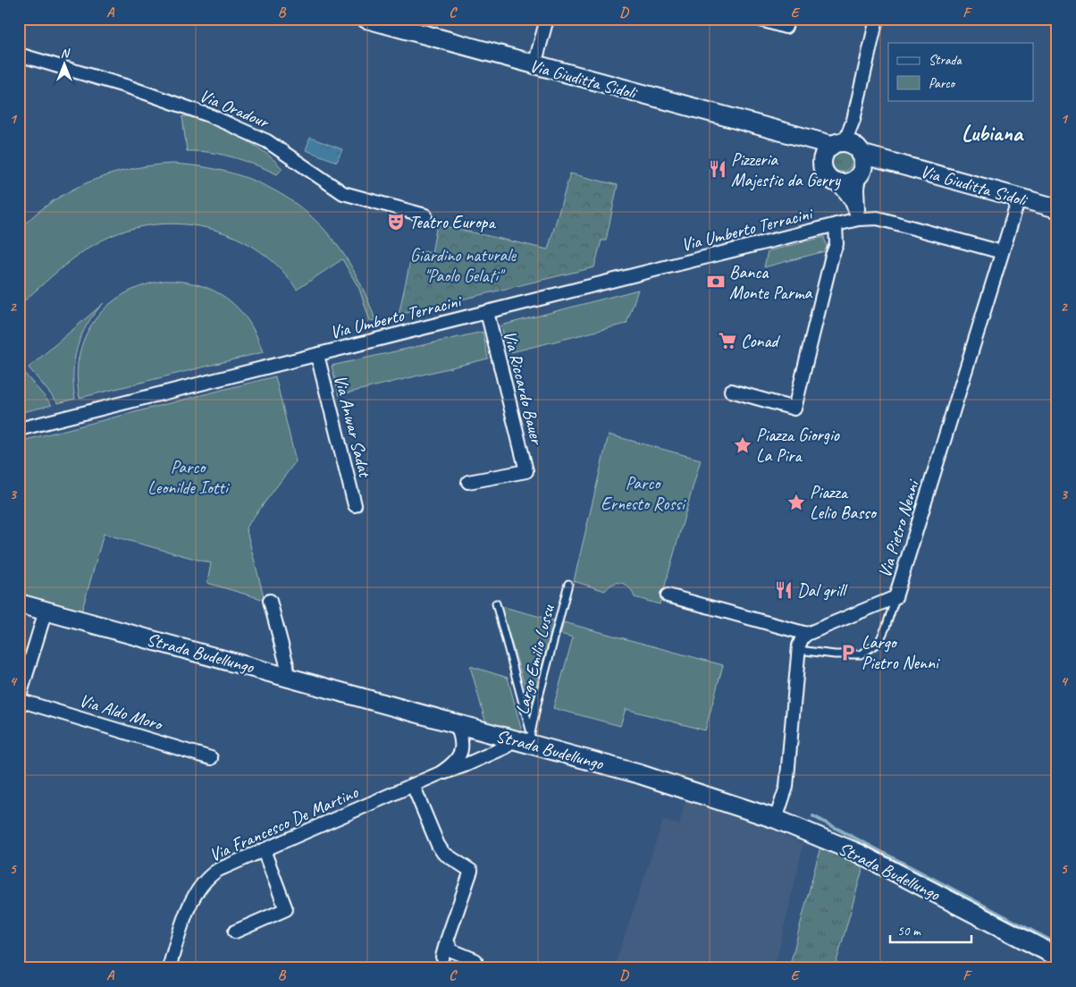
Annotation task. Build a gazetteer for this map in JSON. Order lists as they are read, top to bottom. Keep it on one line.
{"streets":{"street":["Via Giuditta Sidoli","Via Oradour","Via Umberto Terracini","Via Riccardo Bauer","Via Anwar Sadat","Via Pietro Nenni","Strada Budellungo","Via Aldo Moro","Via Francesco De Martino"],"lane":["Largo Emilio Lussu"]},"crossings":[["Via Giuditta Sidoli","Via Pietro Nenni"],["Via Umberto Terracini","Via Riccardo Bauer"],["Via Umberto Terracini","Via Anwar Sadat"],["Strada Budellungo","Largo Emilio Lussu"],["Strada Budellungo","Via Francesco De Martino"],["Largo Emilio Lussu","Via Francesco De Martino"]],"districts":["Lubiana"],"parks":["Giardino naturale \"Paolo Gelati\"","Parco Leonilde Iotti","Parco Ernesto Rossi"],"places":{"restaurant":["Pizzeria Majestic da Gerry","Dal grill"],"theatre":["Teatro Europa"],"bank":["Banca Monte Parma"],"supermarket":["Conad"],"place":["Piazza Giorgio La Pira","Piazza Lelio Basso"],"parking":["Largo Pietro Nenni"]},"legend":["Strada","Parco"],"scale_bar":"50 m","north":"top","grid":{"columns":["A","B","C","D","E","F"],"rows":["1","2","3","4","5"]}}
